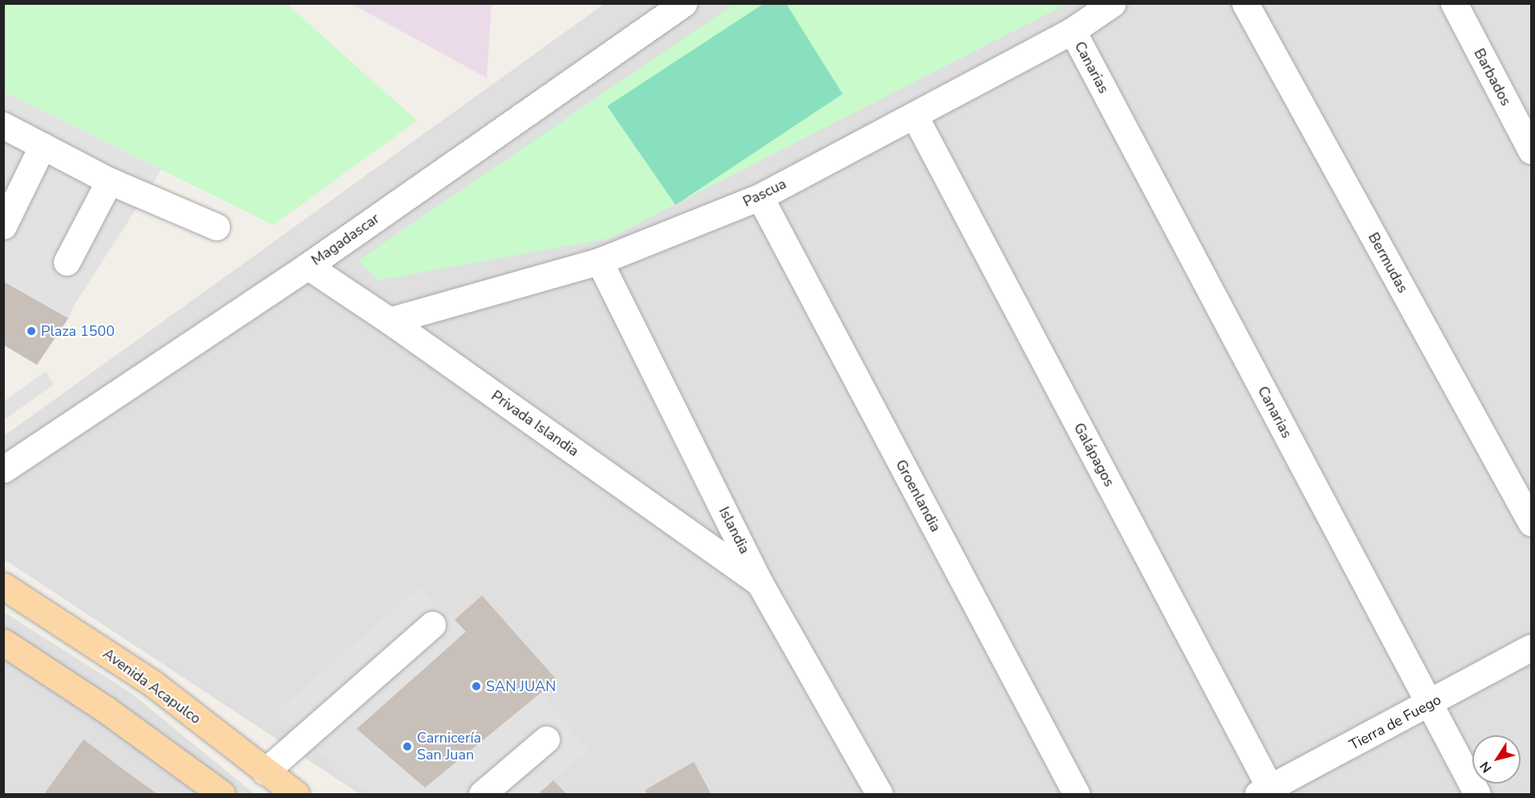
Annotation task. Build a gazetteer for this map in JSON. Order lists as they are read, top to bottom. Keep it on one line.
{"streets":{"main road":["Avenida Acapulco"],"street":["Canarias","Barbados","Pascua","Magadascar","Bermudas","Privada Islandia","Galápagos","Groenlandia","Islandia","Tierra de Fuego"]},"crossings":[["Canarias","Pascua"],["Canarias","Tierra de Fuego"],["Pascua","Privada Islandia"],["Pascua","Galápagos"],["Pascua","Groenlandia"],["Pascua","Islandia"],["Magadascar","Privada Islandia"],["Privada Islandia","Islandia"],["Galápagos","Tierra de Fuego"]],"places":["Plaza 1500","SAN JUAN","Carnicería San Juan"],"north":"bottom left"}
